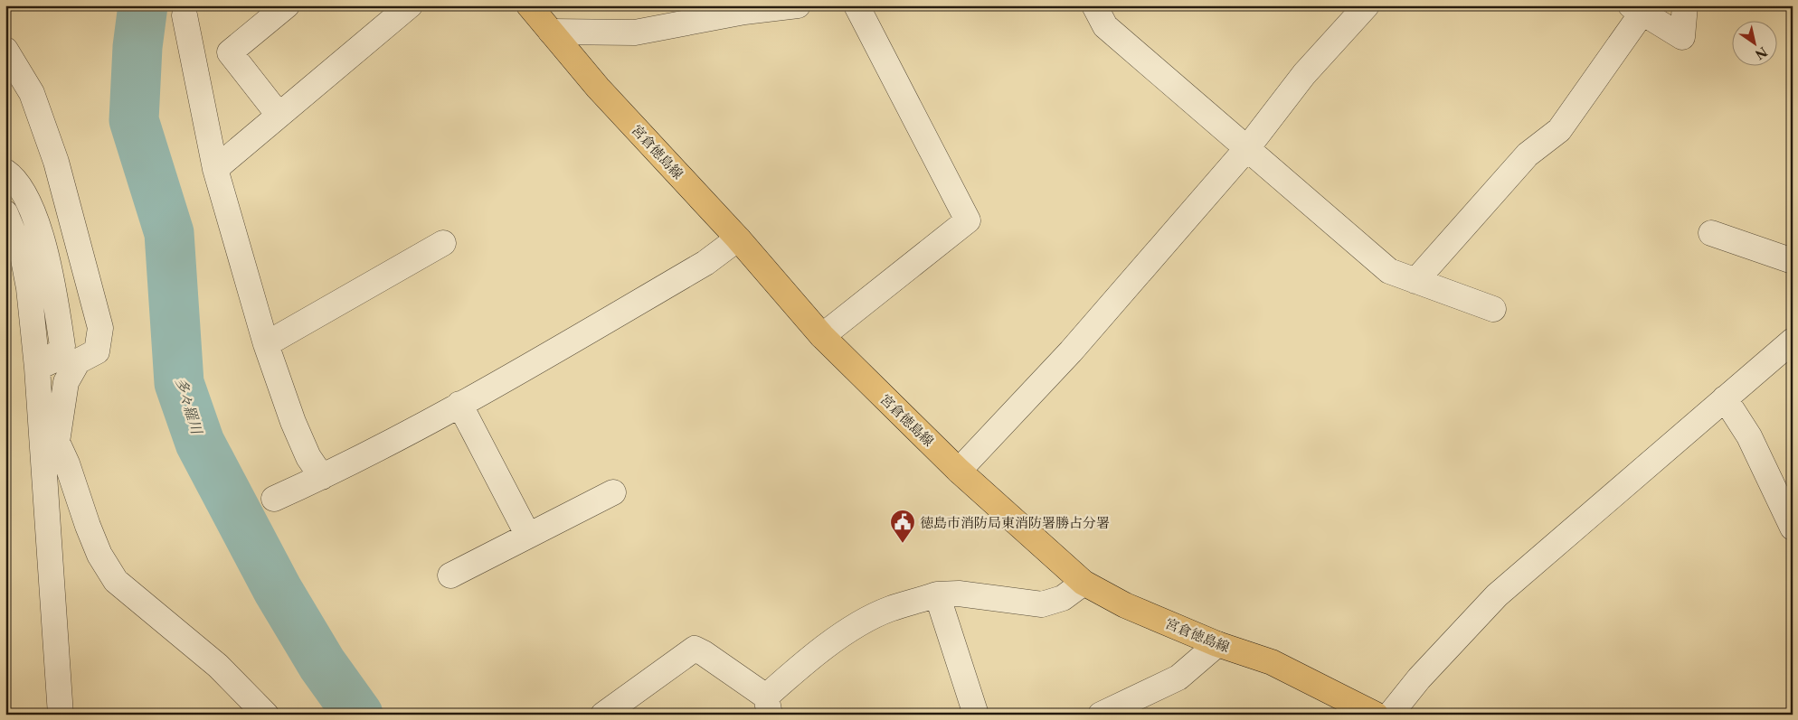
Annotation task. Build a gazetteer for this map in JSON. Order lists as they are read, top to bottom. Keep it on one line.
{"streets":{"main road":["宮倉徳島線"]},"water":["多々羅川"],"places":{"public building":["徳島市消防局東消防署勝占分署"]},"north":"bottom right"}
